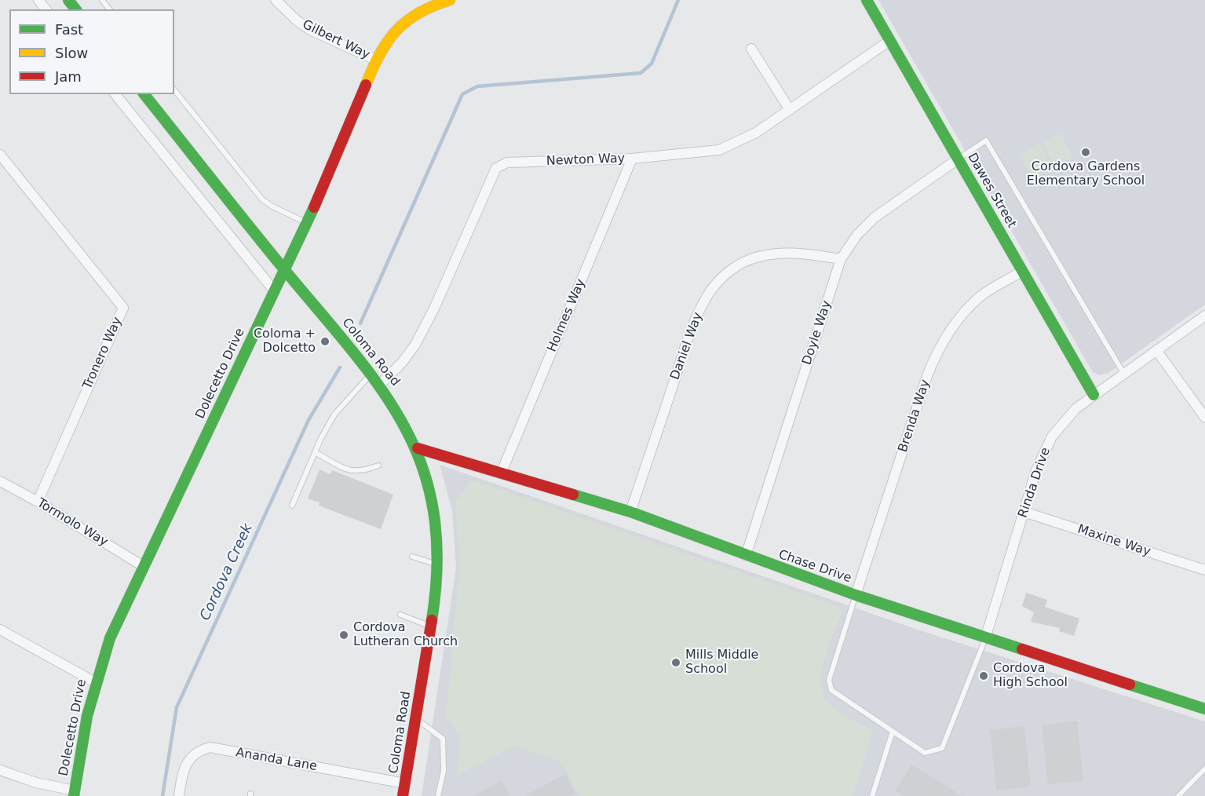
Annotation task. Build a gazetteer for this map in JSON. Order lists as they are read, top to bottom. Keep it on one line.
{"streets":{"street":["Gilbert Way","Newton Way","Dawes Street","Holmes Way","Doyle Way","Daniel Way","Coloma Road","Tronero Way","Dolecetto Drive","Brenda Way","Rinda Drive","Tormolo Way","Maxine Way","Chase Drive","Ananda Lane"]},"crossings":[["Gilbert Way","Dolecetto Drive"],["Newton Way","Dawes Street"],["Newton Way","Holmes Way"],["Newton Way","Coloma Road"],["Dawes Street","Doyle Way"],["Dawes Street","Brenda Way"],["Dawes Street","Rinda Drive"],["Holmes Way","Chase Drive"],["Doyle Way","Daniel Way"],["Doyle Way","Chase Drive"],["Daniel Way","Chase Drive"],["Coloma Road","Dolecetto Drive"],["Coloma Road","Chase Drive"],["Coloma Road","Ananda Lane"],["Tronero Way","Tormolo Way"],["Dolecetto Drive","Tormolo Way"],["Brenda Way","Chase Drive"],["Rinda Drive","Maxine Way"],["Rinda Drive","Chase Drive"]],"water":["Cordova Creek"],"places":["Cordova Gardens Elementary School","Coloma + Dolcetto","Cordova Lutheran Church","Mills Middle School","Cordova High School"],"legend":["Fast","Slow","Jam"]}
